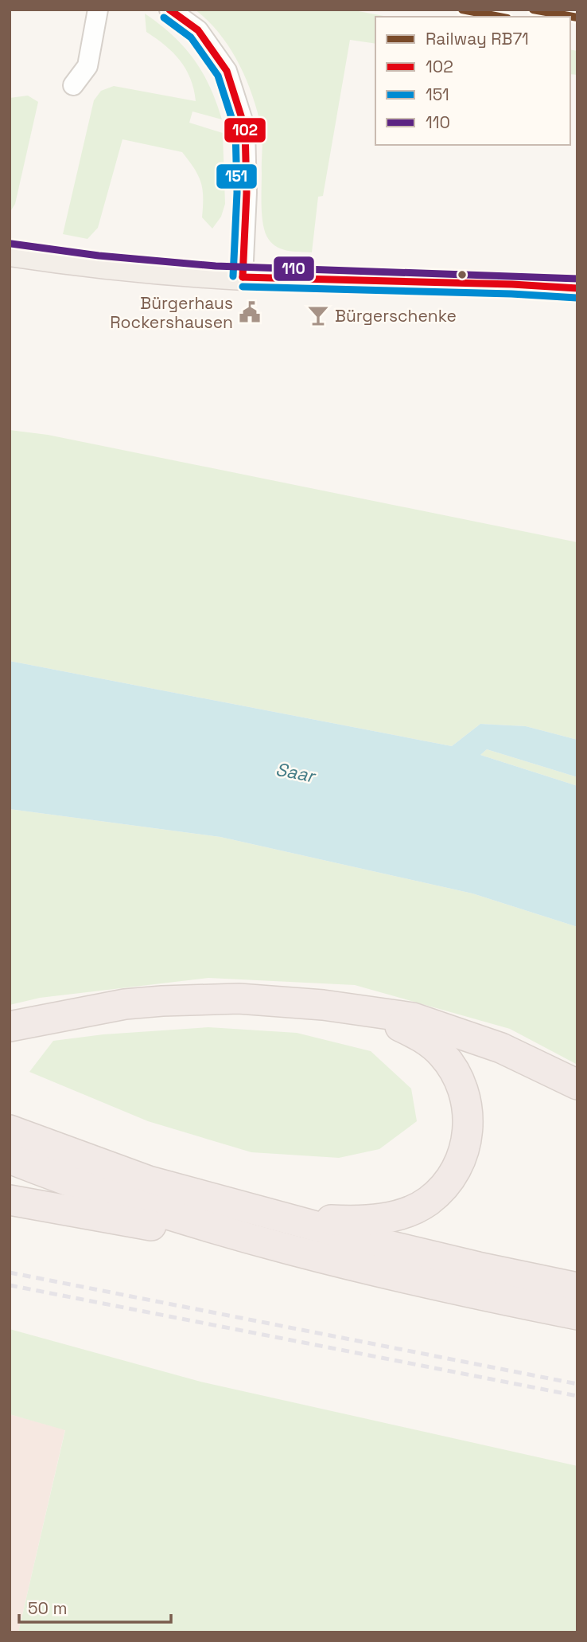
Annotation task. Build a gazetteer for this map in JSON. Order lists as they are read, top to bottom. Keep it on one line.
{"water":["Saar"],"places":{"public building":["Bürgerhaus Rockershausen"],"bar":["Bürgerschenke"]},"lines":["rail line RB71","transit line 102","transit line 151","transit line 110"],"legend":["Railway RB71","102","151","110"],"scale_bar":"50 m"}
